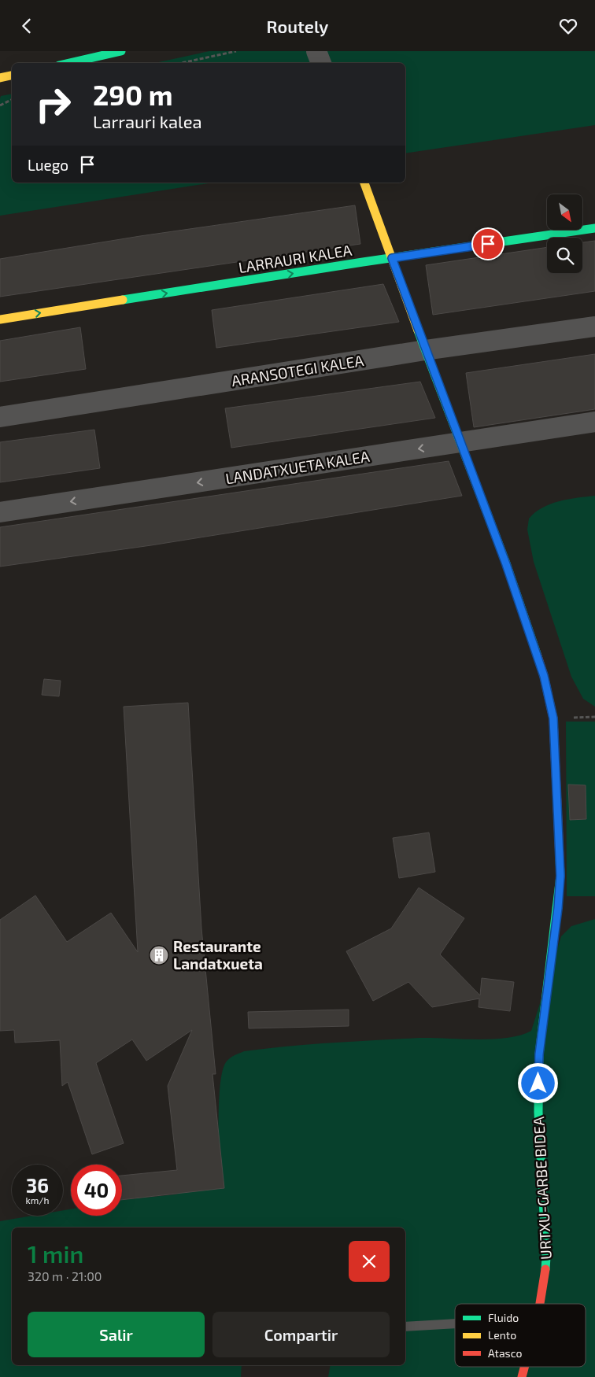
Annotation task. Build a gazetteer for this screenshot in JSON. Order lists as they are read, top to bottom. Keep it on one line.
{"streets":{"street":["LARRAURI KALEA","ARANSOTEGI KALEA","LANDATXUETA KALEA","URTXU-GARBE BIDEA"]},"crossings":[["LARRAURI KALEA","URTXU-GARBE BIDEA"],["ARANSOTEGI KALEA","URTXU-GARBE BIDEA"],["LANDATXUETA KALEA","URTXU-GARBE BIDEA"]],"one_way":["LARRAURI KALEA","LANDATXUETA KALEA"],"places":{"building":["Restaurante Landatxueta"]},"legend":["Fluido","Lento","Atasco"],"north":"bottom right","page":{"header":"Routely","turn":["290 m","Larrauri kalea"],"then":"Luego","speed":"36 km/h","limit":"40","heading":["1 min","320 m · 21:00"],"buttons":["Salir","Compartir"]}}
